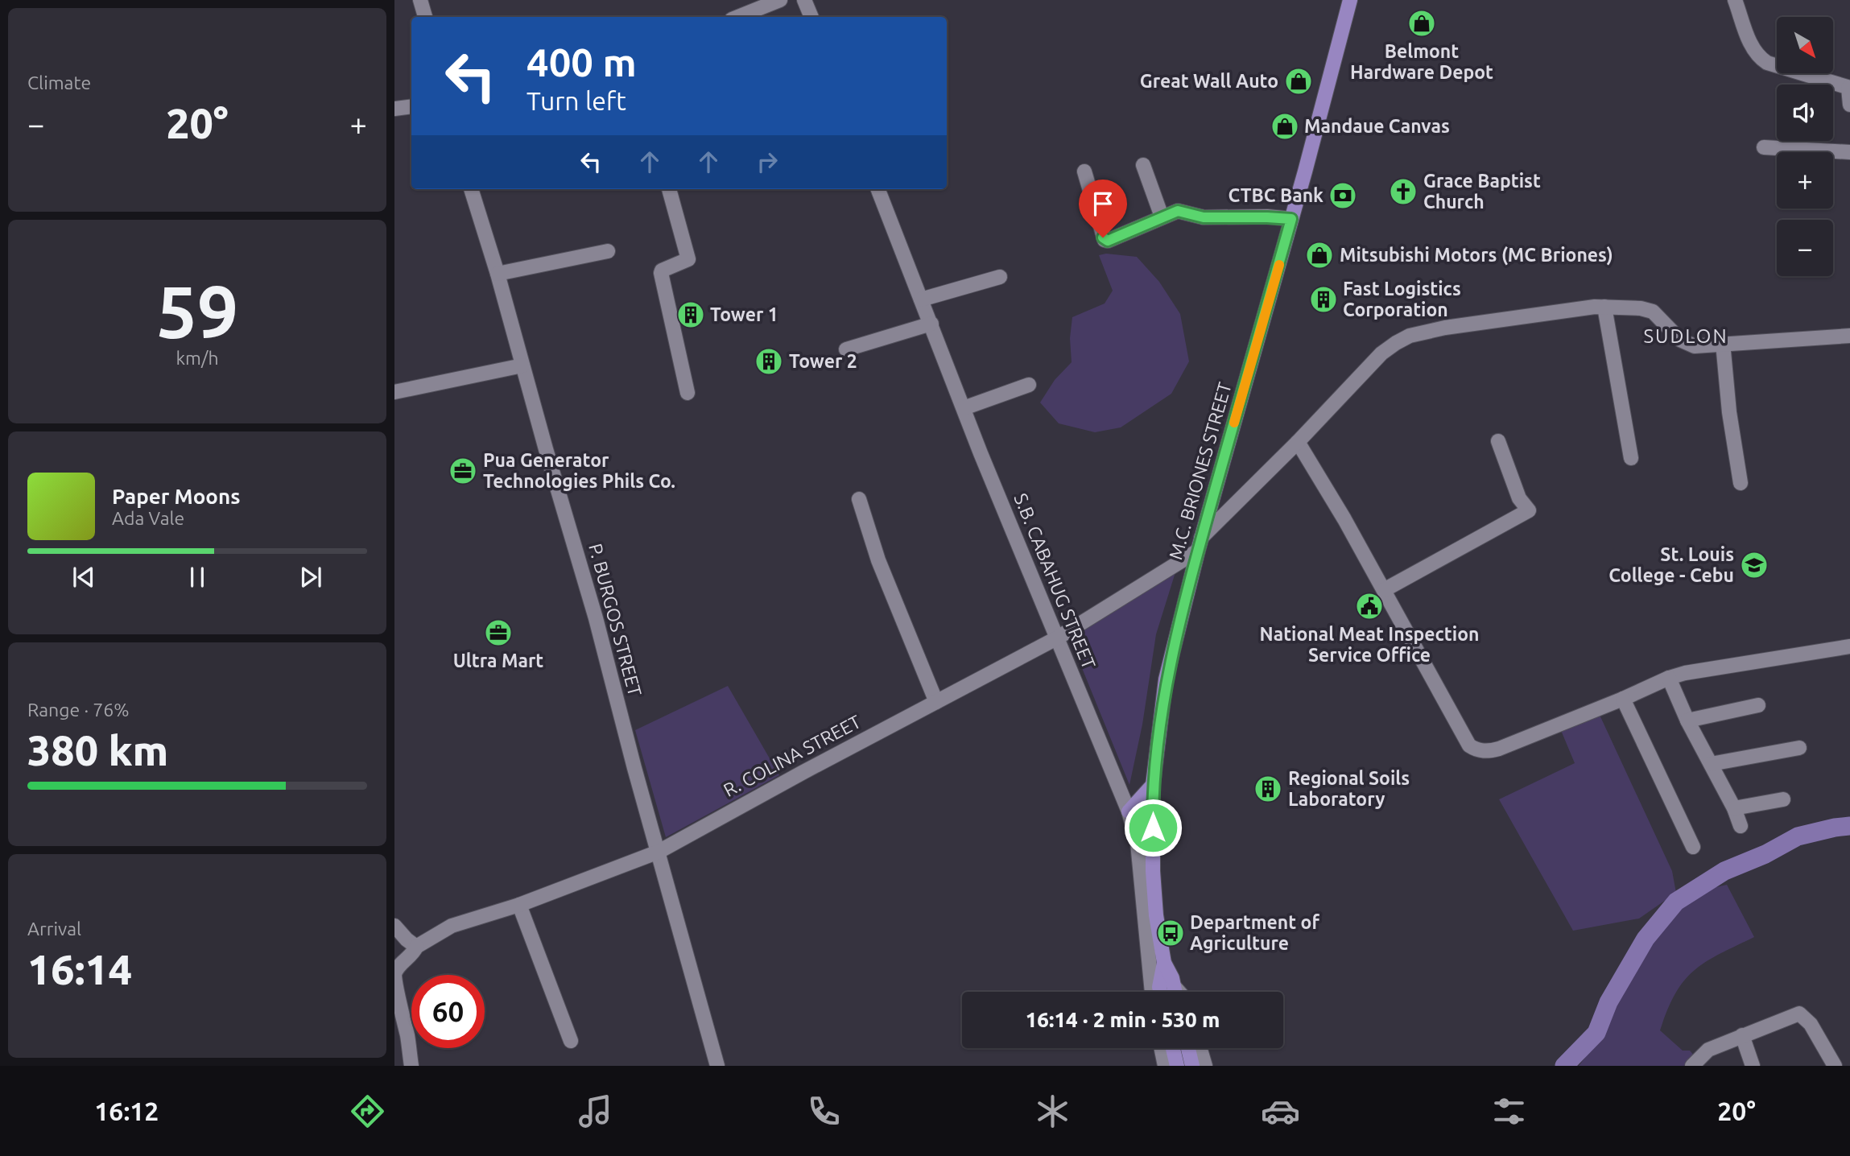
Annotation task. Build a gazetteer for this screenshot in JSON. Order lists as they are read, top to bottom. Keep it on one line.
{"streets":{"main road":["M.C. BRIONES STREET"],"street":["S.B. CABAHUG STREET","P. BURGOS STREET","R. COLINA STREET"]},"crossings":[["M.C. BRIONES STREET","R. COLINA STREET"],["S.B. CABAHUG STREET","R. COLINA STREET"],["P. BURGOS STREET","R. COLINA STREET"]],"districts":["SUDLON"],"places":{"shop":["Belmont Hardware Depot","Great Wall Auto","Mandaue Canvas","Mitsubishi Motors (MC Briones)"],"church":["Grace Baptist Church"],"bank":["CTBC Bank"],"building":["Fast Logistics Corporation","Tower 1","Tower 2","Regional Soils Laboratory"],"office":["Pua Generator Technologies Phils Co.","Ultra Mart"],"school or university":["St. Louis College - Cebu"],"public building":["National Meat Inspection Service Office"],"bus stop":["Department of Agriculture"]},"north":"bottom right","page":{"tile":["Climate",["59","km/h"],["Range · 76%","380 km"],["Arrival","16:14"]],"map_buttons":["+","−"],"turn":["400 m","Turn left"],"heat":["−","20°","+"],"song":["Paper Moons","Ada Vale"],"limit":"60","trip":"16:14 · 2 min · 530 m","tabs":["16:12","20°"]}}
